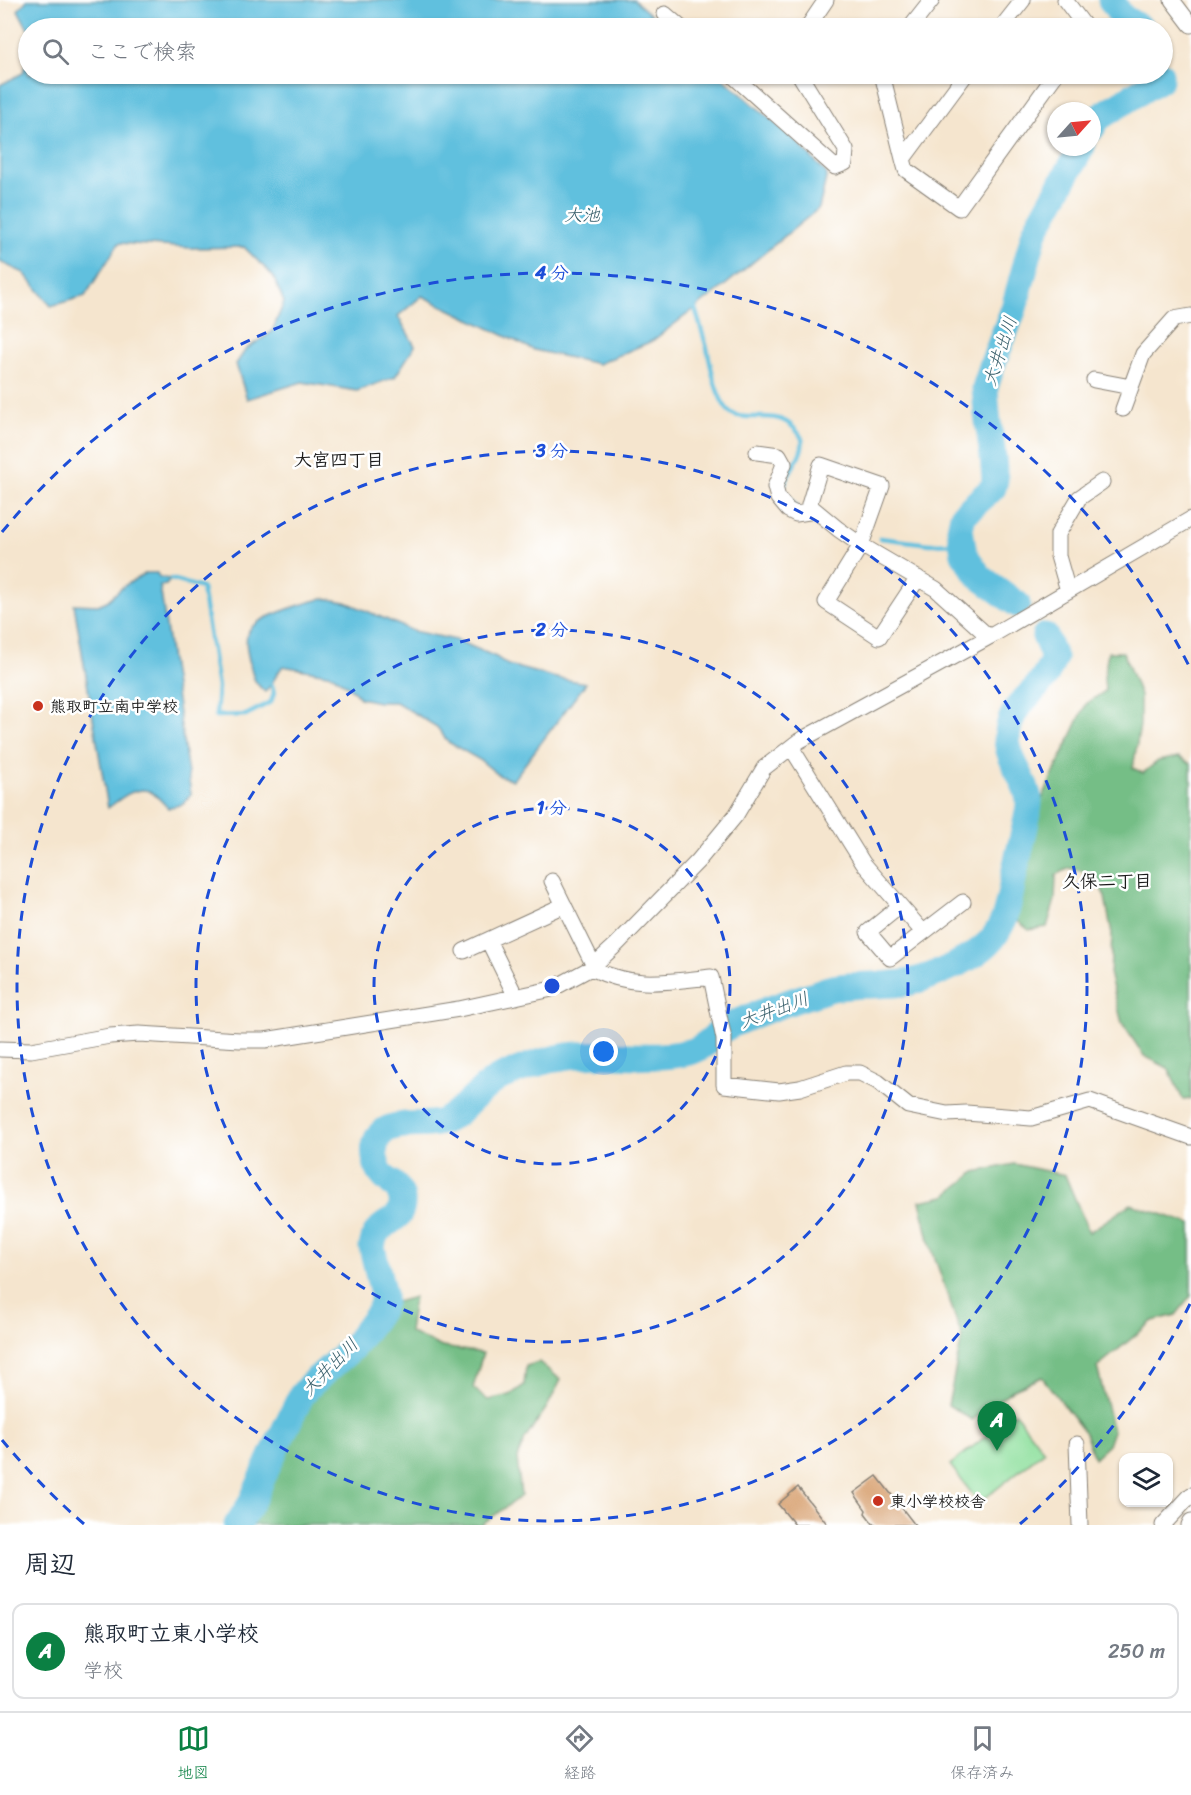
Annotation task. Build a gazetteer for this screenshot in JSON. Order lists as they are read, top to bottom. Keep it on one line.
{"districts":["大宮四丁目","久保二丁目"],"water":["大池","大井出川"],"places":["熊取町立南中学校","東小学校校舎"],"north":"top right","page":{"search":"ここで検索","pins":"A","heading":"周辺","list":[{"mark":"A","name":"熊取町立東小学校","note":"学校","value":"250 m"}],"nav":["地図","経路","保存済み"]},"rings":["4 分","3 分","2 分","1 分"]}
